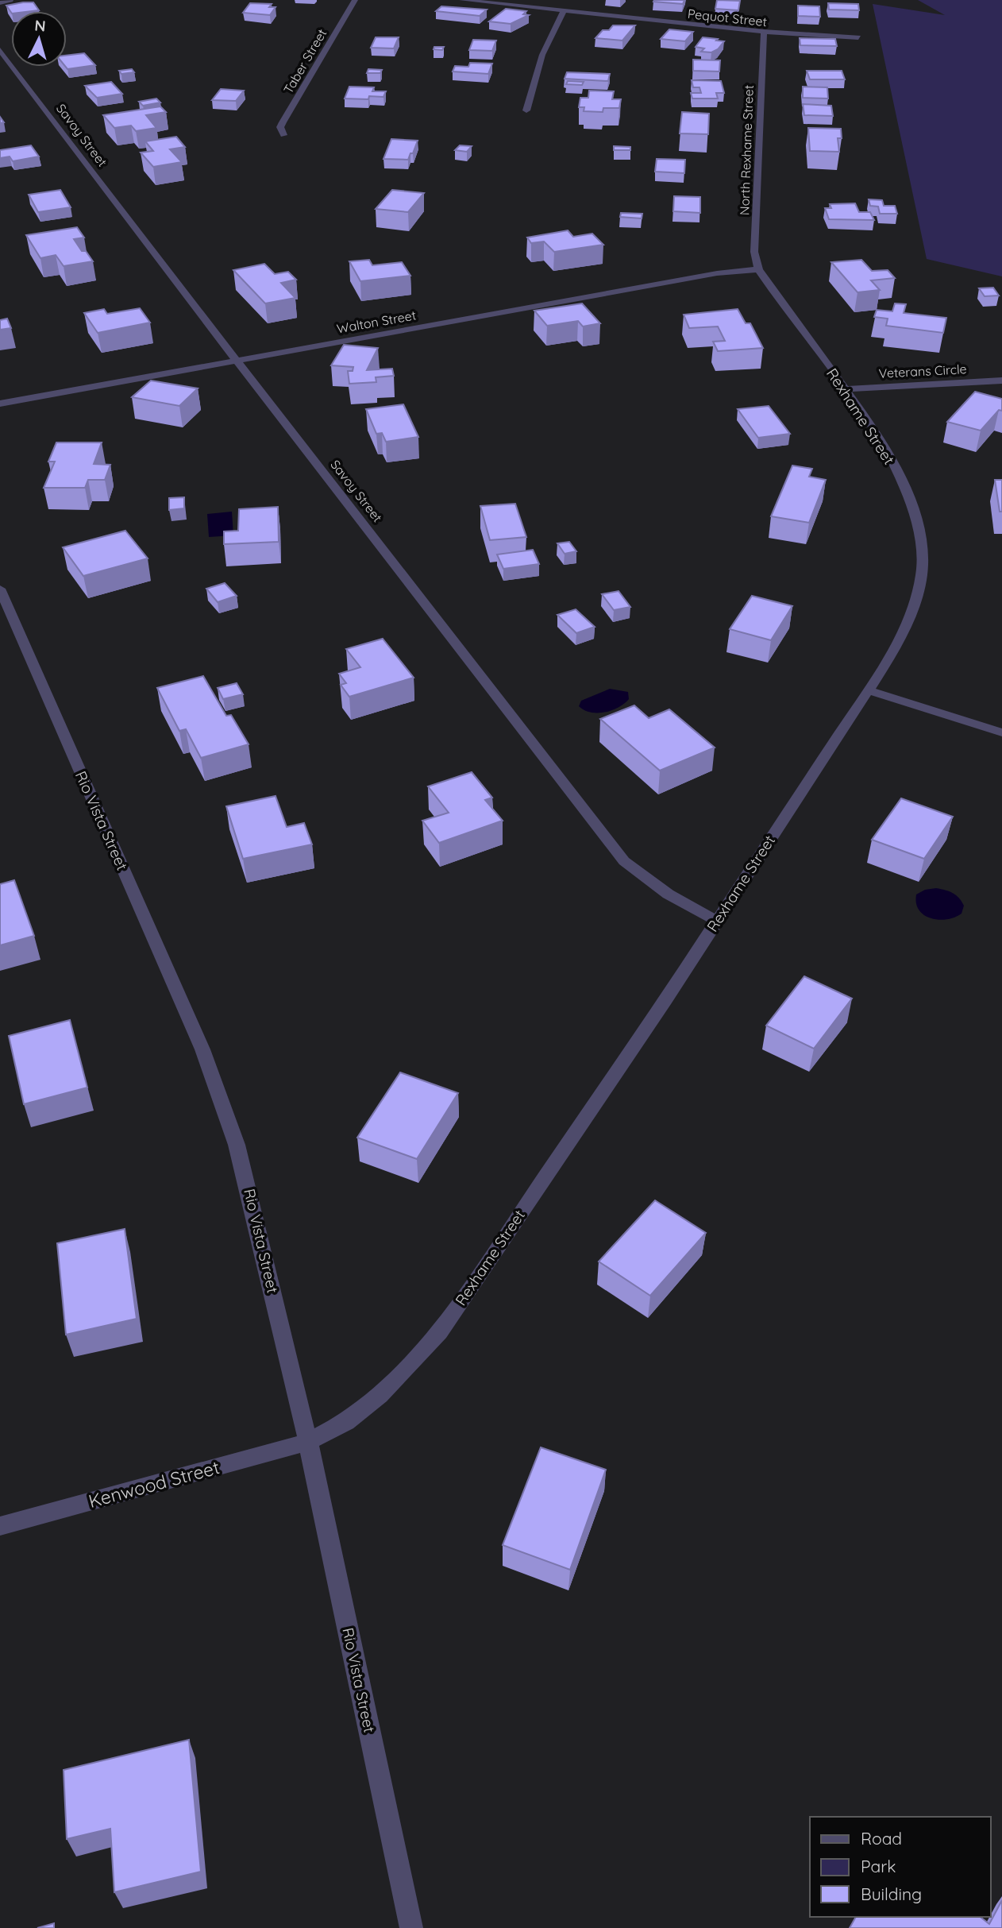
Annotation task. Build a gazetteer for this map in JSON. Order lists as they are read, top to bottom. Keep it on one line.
{"streets":{"street":["Pequot Street","Taber Street","Savoy Street","North Rexhame Street","Walton Street","Veterans Circle","Rexhame Street","Rio Vista Street","Kenwood Street"]},"crossings":[["Pequot Street","North Rexhame Street"],["Savoy Street","Walton Street"],["Savoy Street","Rexhame Street"],["North Rexhame Street","Walton Street"],["North Rexhame Street","Rexhame Street"],["Walton Street","Rexhame Street"],["Veterans Circle","Rexhame Street"],["Rexhame Street","Rio Vista Street"],["Rexhame Street","Kenwood Street"],["Rio Vista Street","Kenwood Street"]],"legend":["Road","Park","Building"],"north":"top"}
